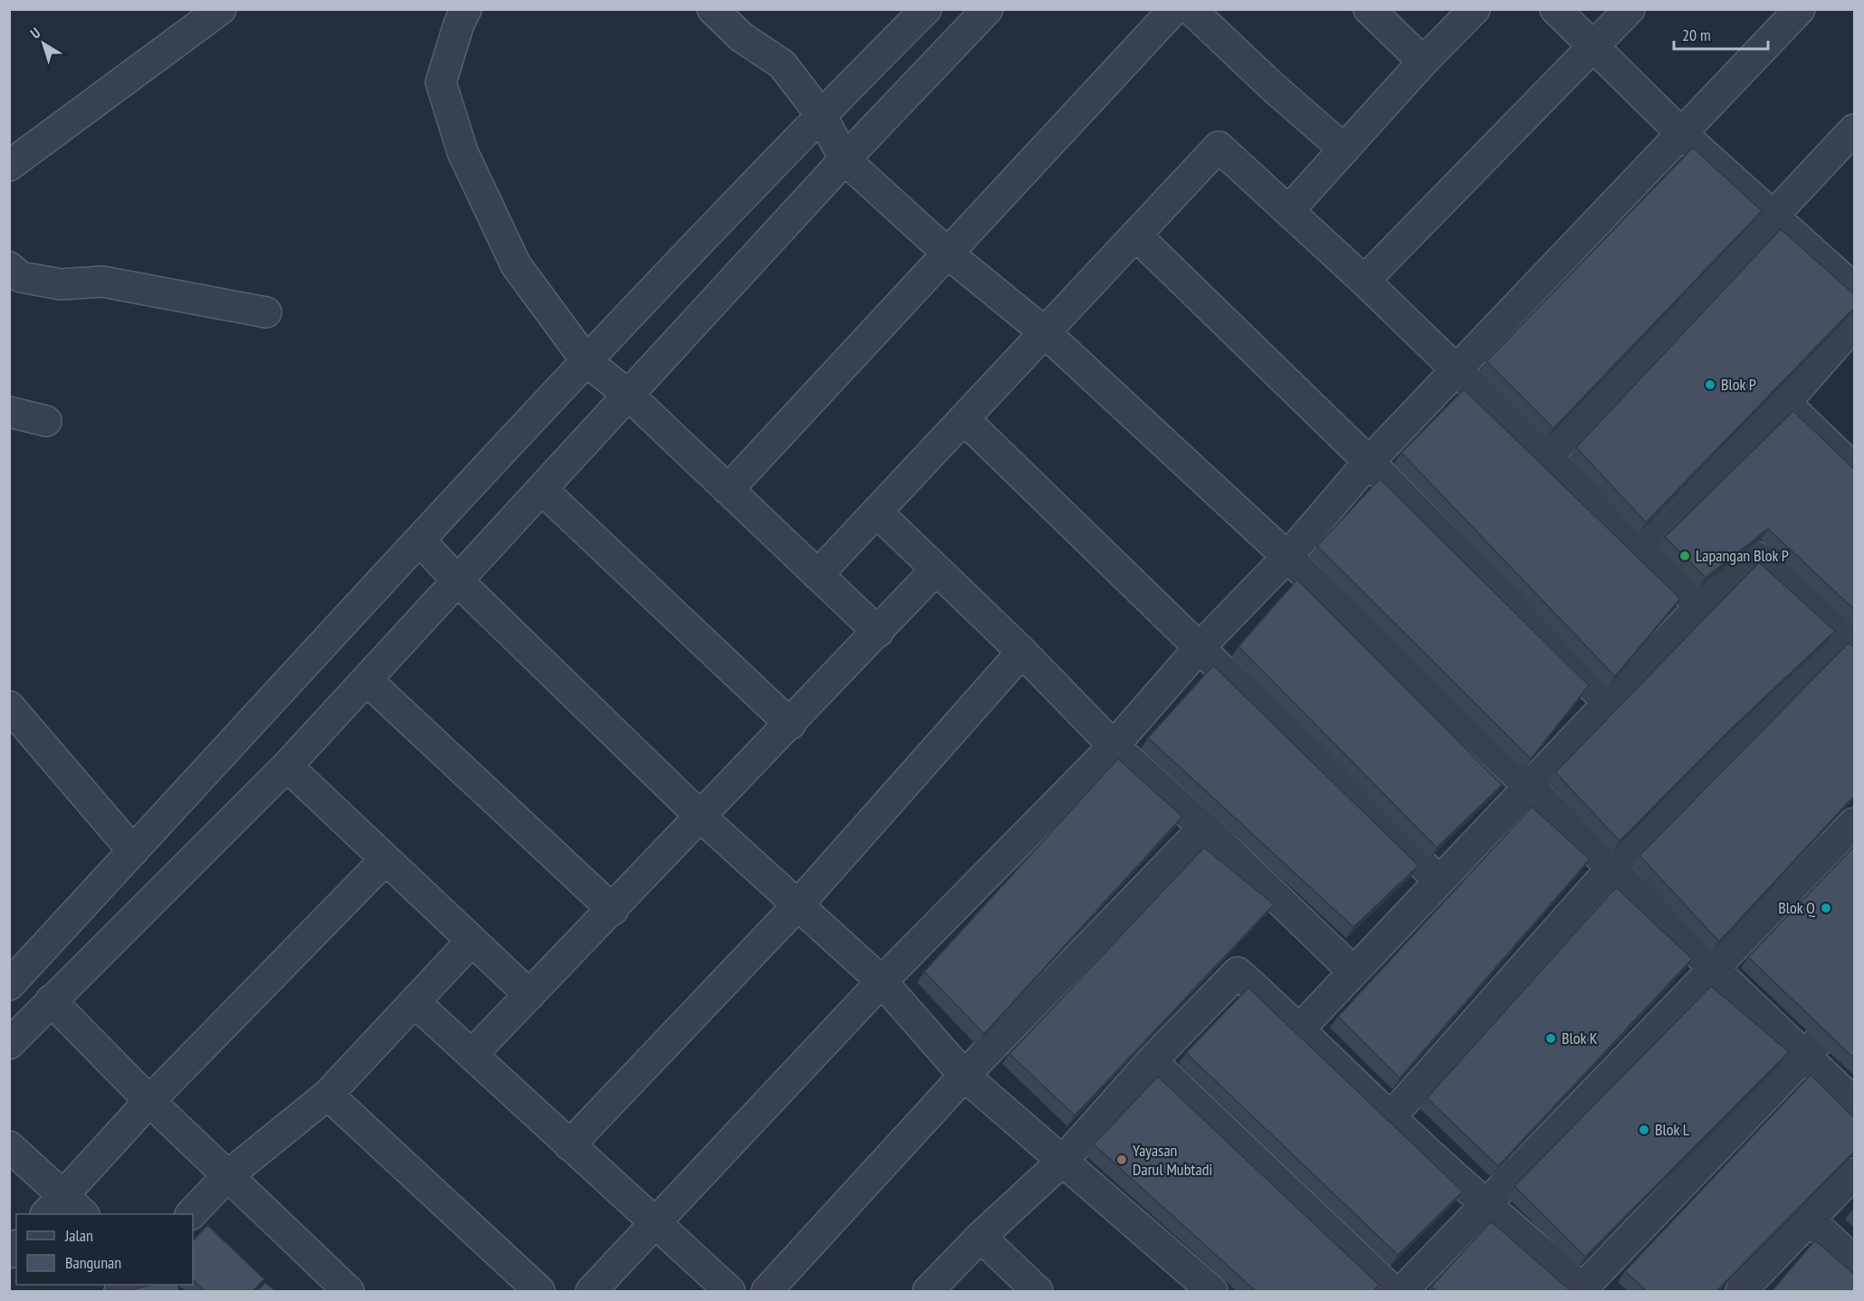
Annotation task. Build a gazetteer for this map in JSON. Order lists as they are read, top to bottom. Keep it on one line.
{"places":["Blok P","Lapangan Blok P","Blok Q","Blok K","Blok L","Yayasan Darul Mubtadi"],"legend":["Jalan","Bangunan"],"scale_bar":"20 m","north":"top left"}
